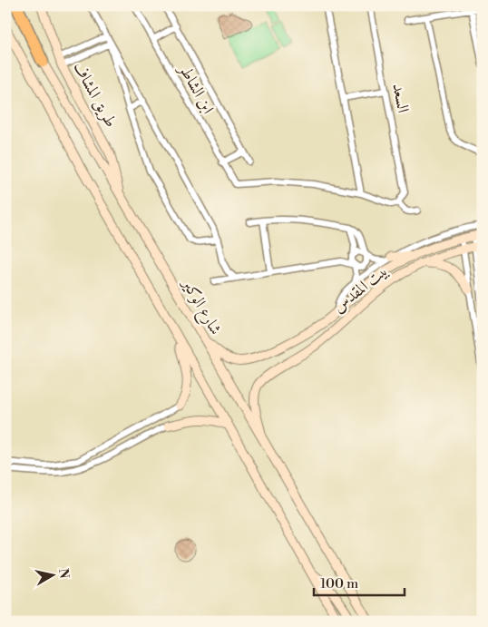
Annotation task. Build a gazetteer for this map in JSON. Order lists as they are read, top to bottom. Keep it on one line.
{"streets":{"main road":["طريق المشاف","بيت المقدس","شارع الوكير"],"street":["ابن الشاطر","السعد"]},"crossings":[["طريق المشاف","شارع الوكير"],["بيت المقدس","شارع الوكير"]],"scale_bar":"100 m","north":"right"}
